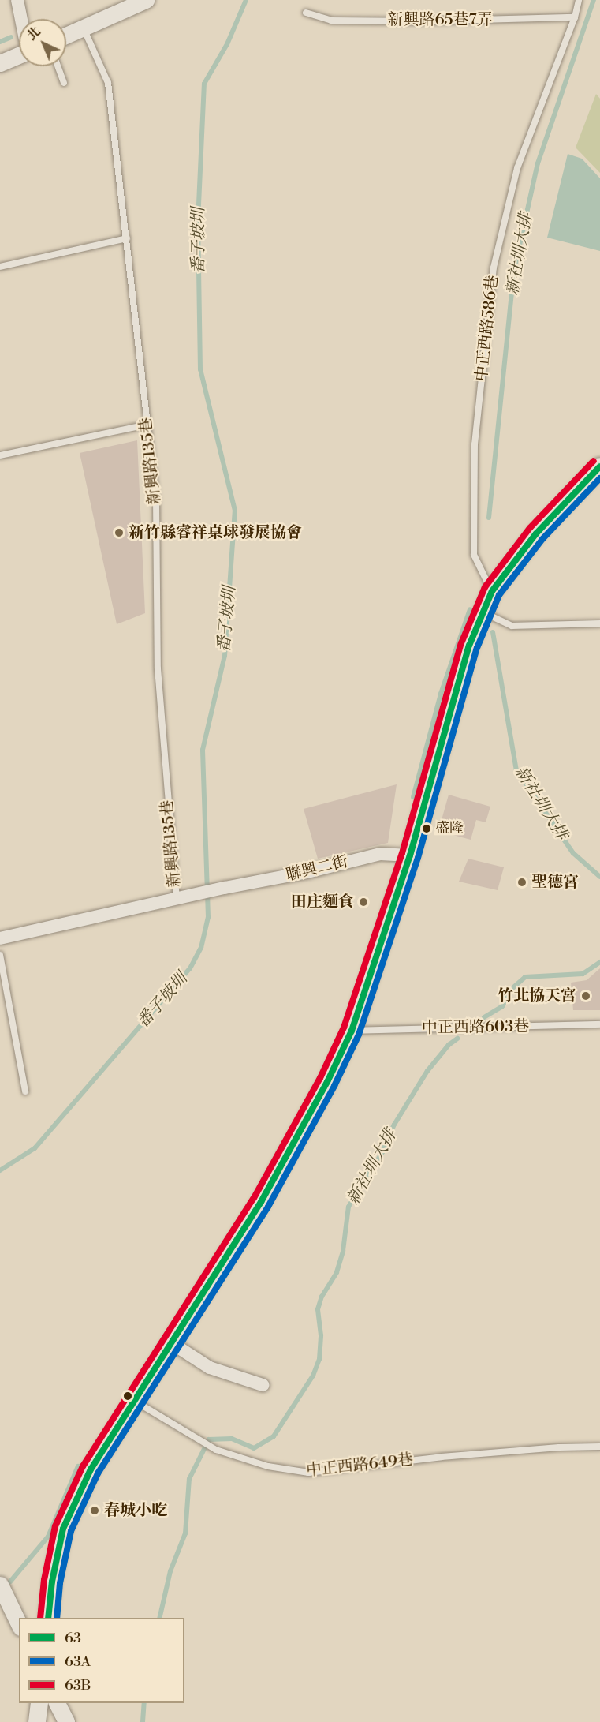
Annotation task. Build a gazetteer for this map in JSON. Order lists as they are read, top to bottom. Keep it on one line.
{"streets":{"street":["聯興二街"],"lane":["新興路65巷7弄","中正西路586巷","新興路135巷","中正西路603巷","中正西路649巷"]},"crossings":[["新興路65巷7弄","中正西路586巷"],["新興路135巷","聯興二街"]],"water":["番子坡圳","新社圳大排"],"places":["新竹縣睿祥桌球發展協會","盛隆","聖德宮","田庄麵食","竹北協天宮","春城小吃"],"lines":["transit line 63B","transit line 63","transit line 63A"],"legend":["63","63A","63B"],"north":"top left"}
